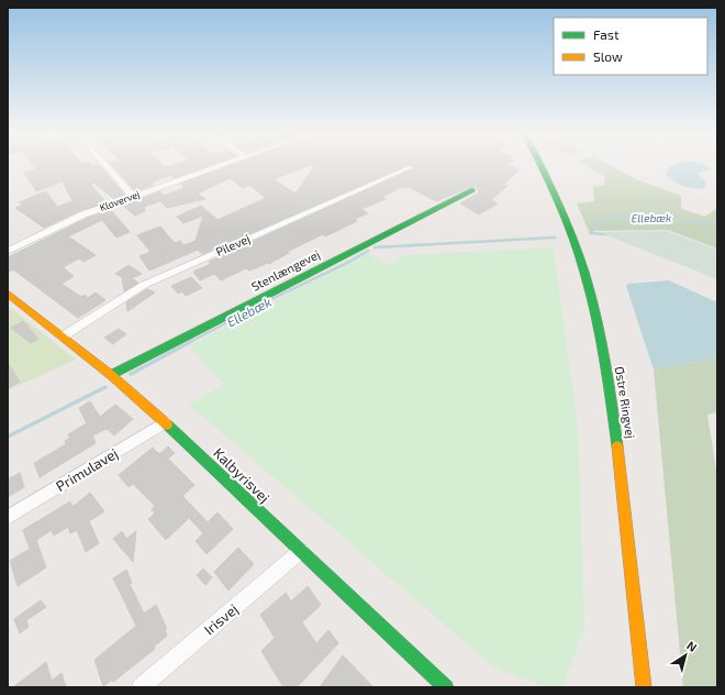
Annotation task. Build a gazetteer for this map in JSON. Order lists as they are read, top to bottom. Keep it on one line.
{"streets":{"street":["Kløvervej","Pilevej","Stenlængevej","Østre Ringvej","Primulavej","Kalbyrisvej","Irisvej"]},"crossings":[["Pilevej","Kalbyrisvej"],["Stenlængevej","Kalbyrisvej"],["Primulavej","Kalbyrisvej"],["Kalbyrisvej","Irisvej"]],"water":["Ellebæk"],"legend":["Fast","Slow"],"north":"top right"}
